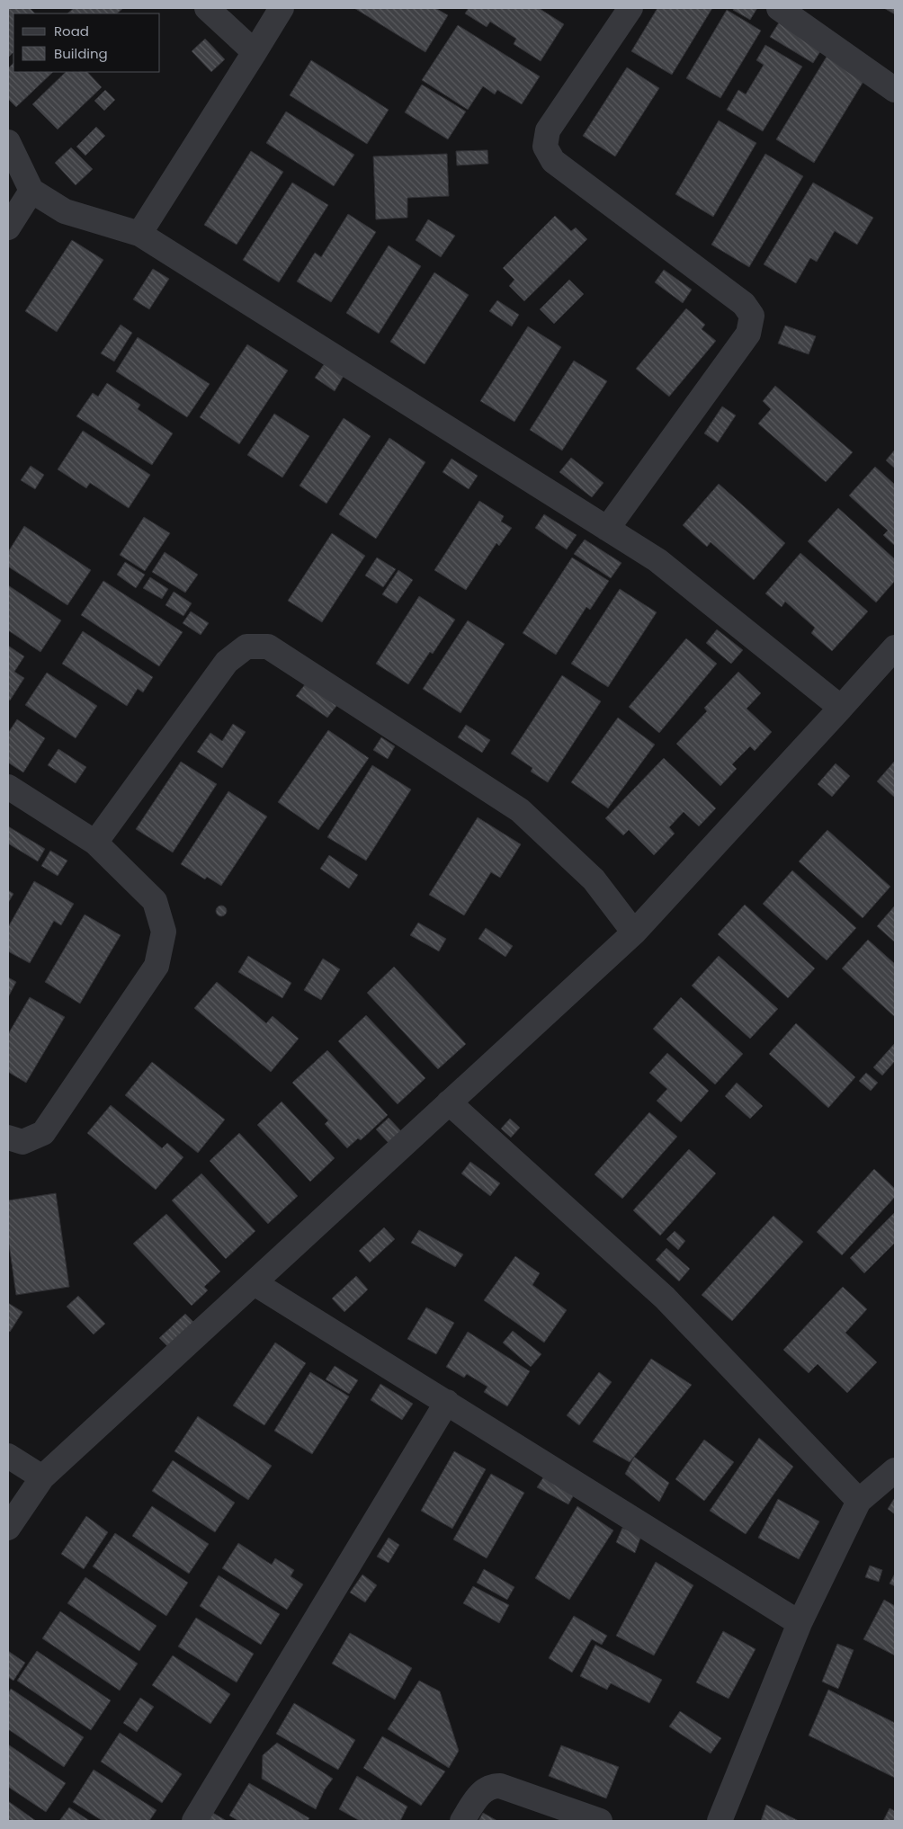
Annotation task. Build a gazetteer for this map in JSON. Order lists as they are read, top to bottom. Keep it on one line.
{"legend":["Road","Building"]}
